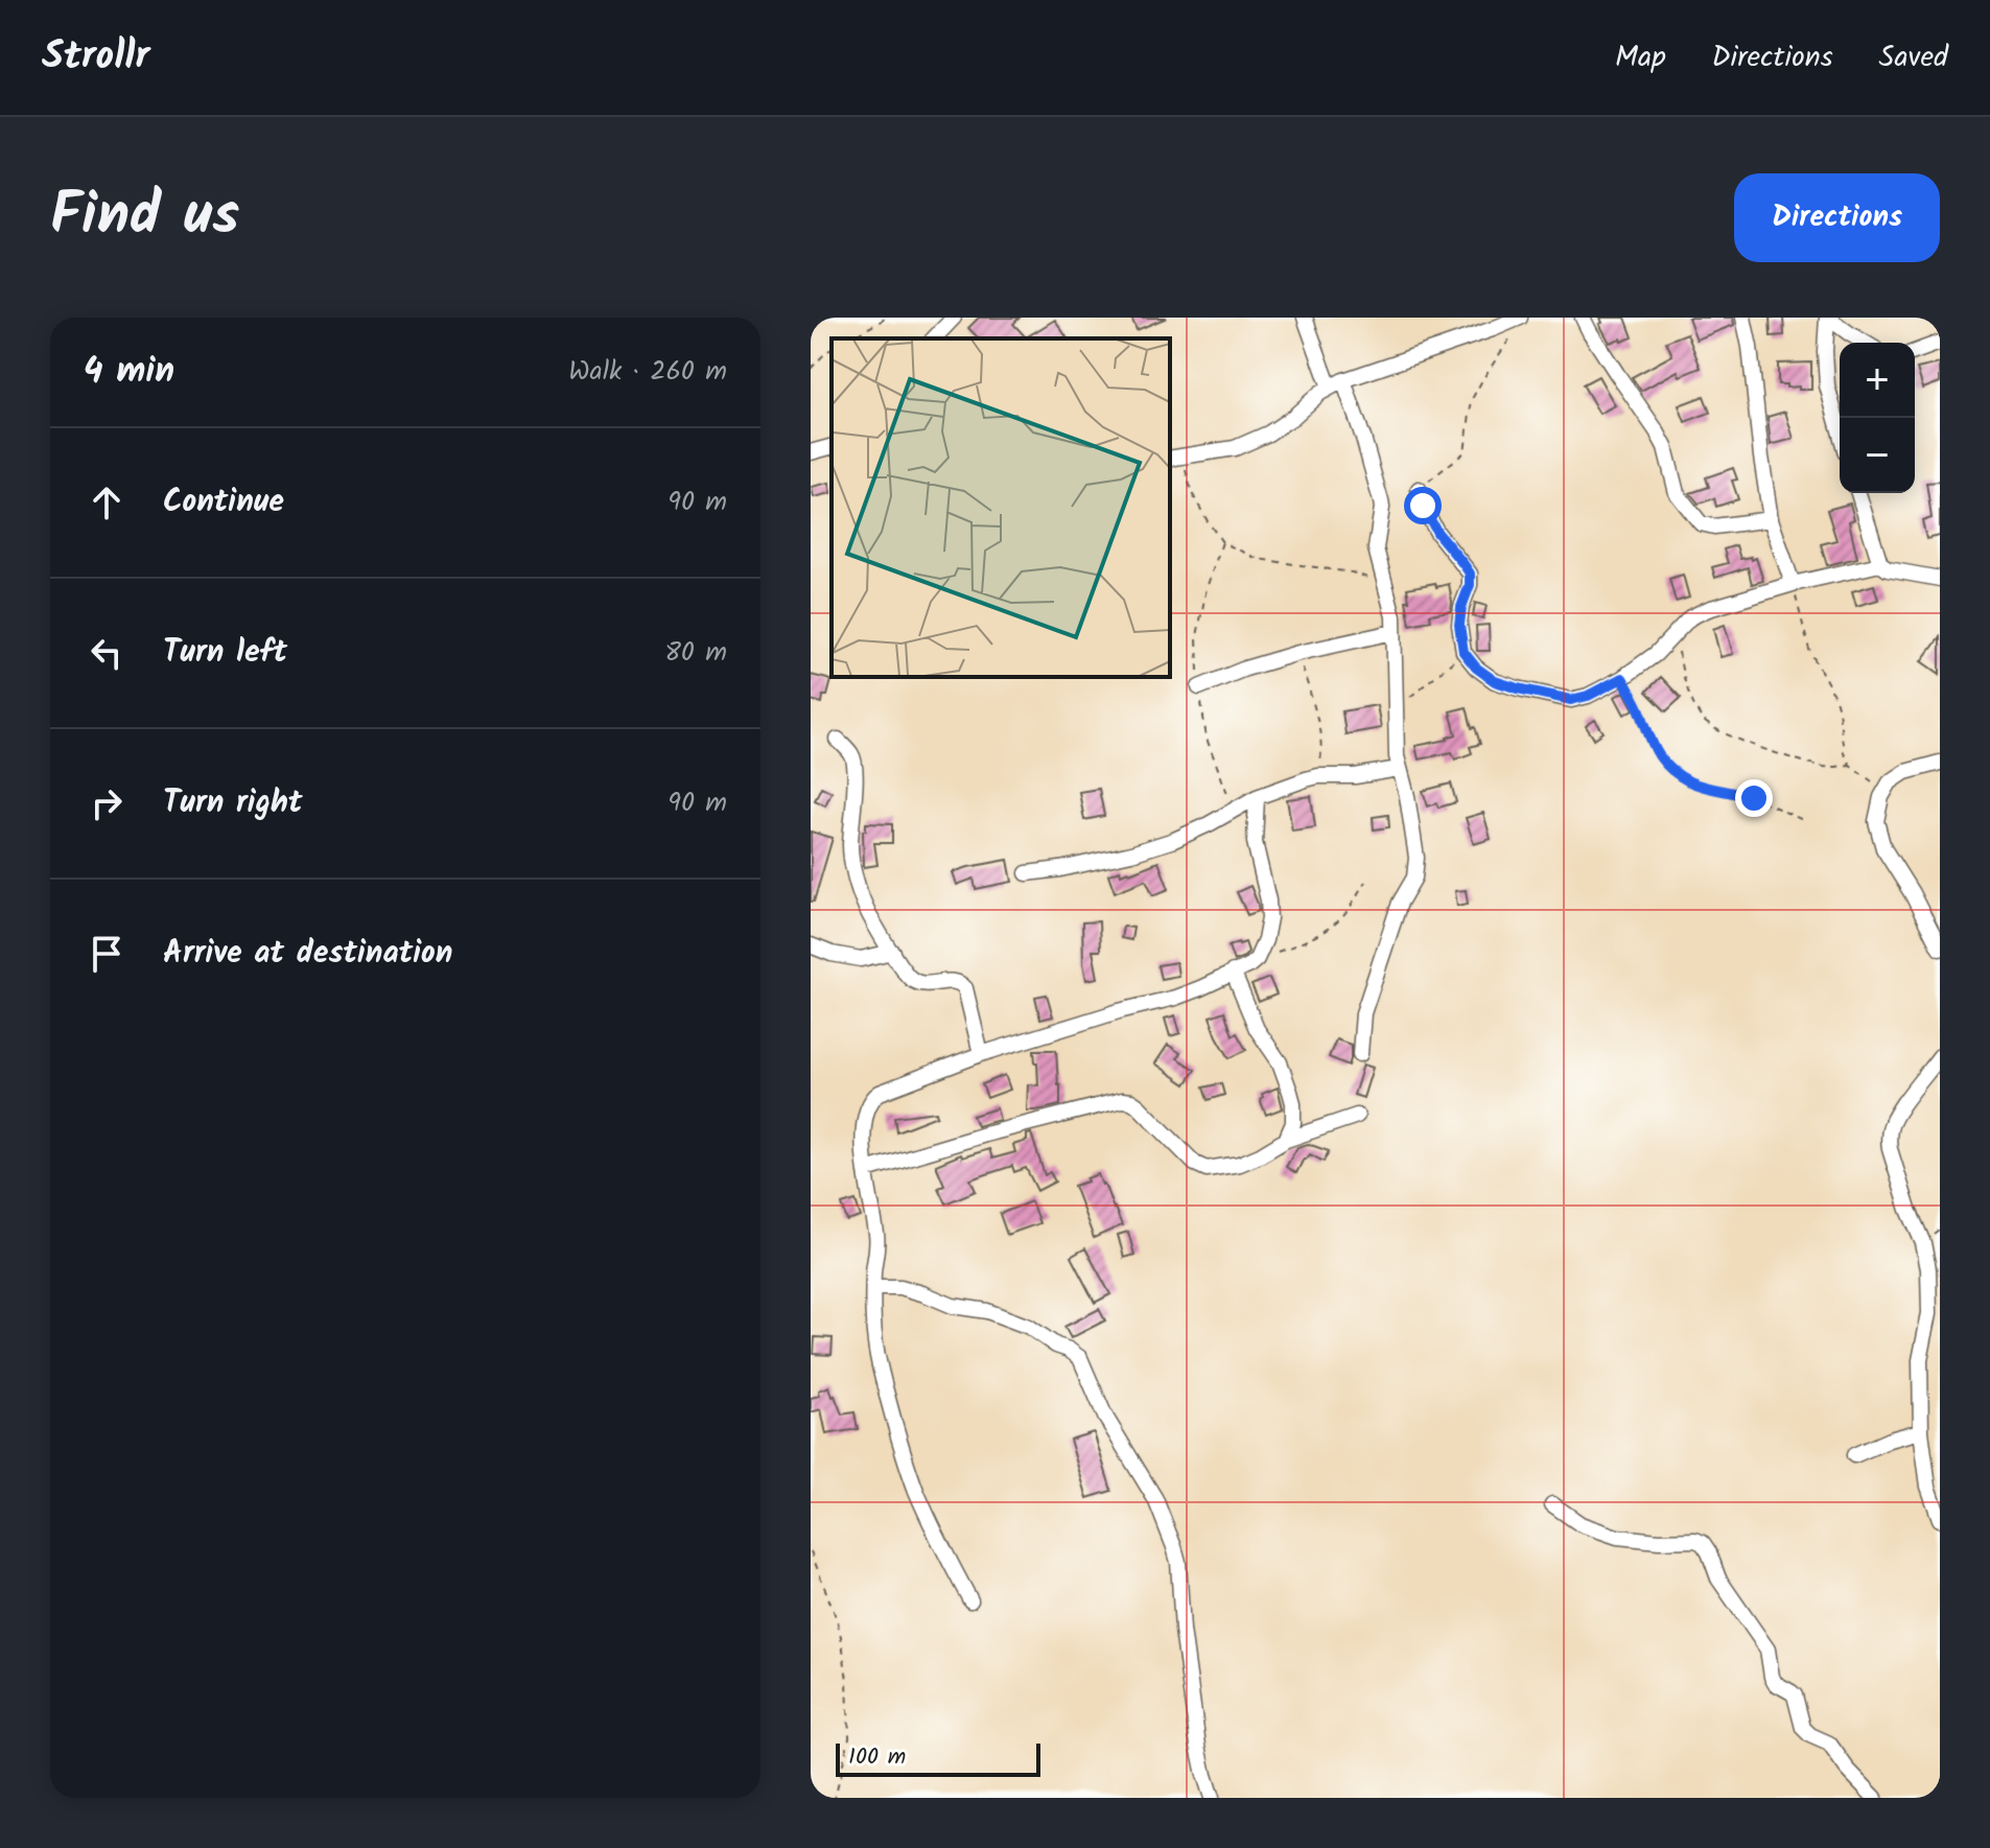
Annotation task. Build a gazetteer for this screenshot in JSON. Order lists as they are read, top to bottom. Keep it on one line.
{"scale_bar":"100 m","page":{"header":"Strollr","nav":["Map","Directions","Saved"],"title":"Find us","buttons":"Directions","heading":["4 min","Walk · 260 m"],"map_buttons":["+","−"],"list":[["Continue","90 m"],["Turn left","80 m"],["Turn right","90 m"],"Arrive at destination"],"scale":"100 m"}}
